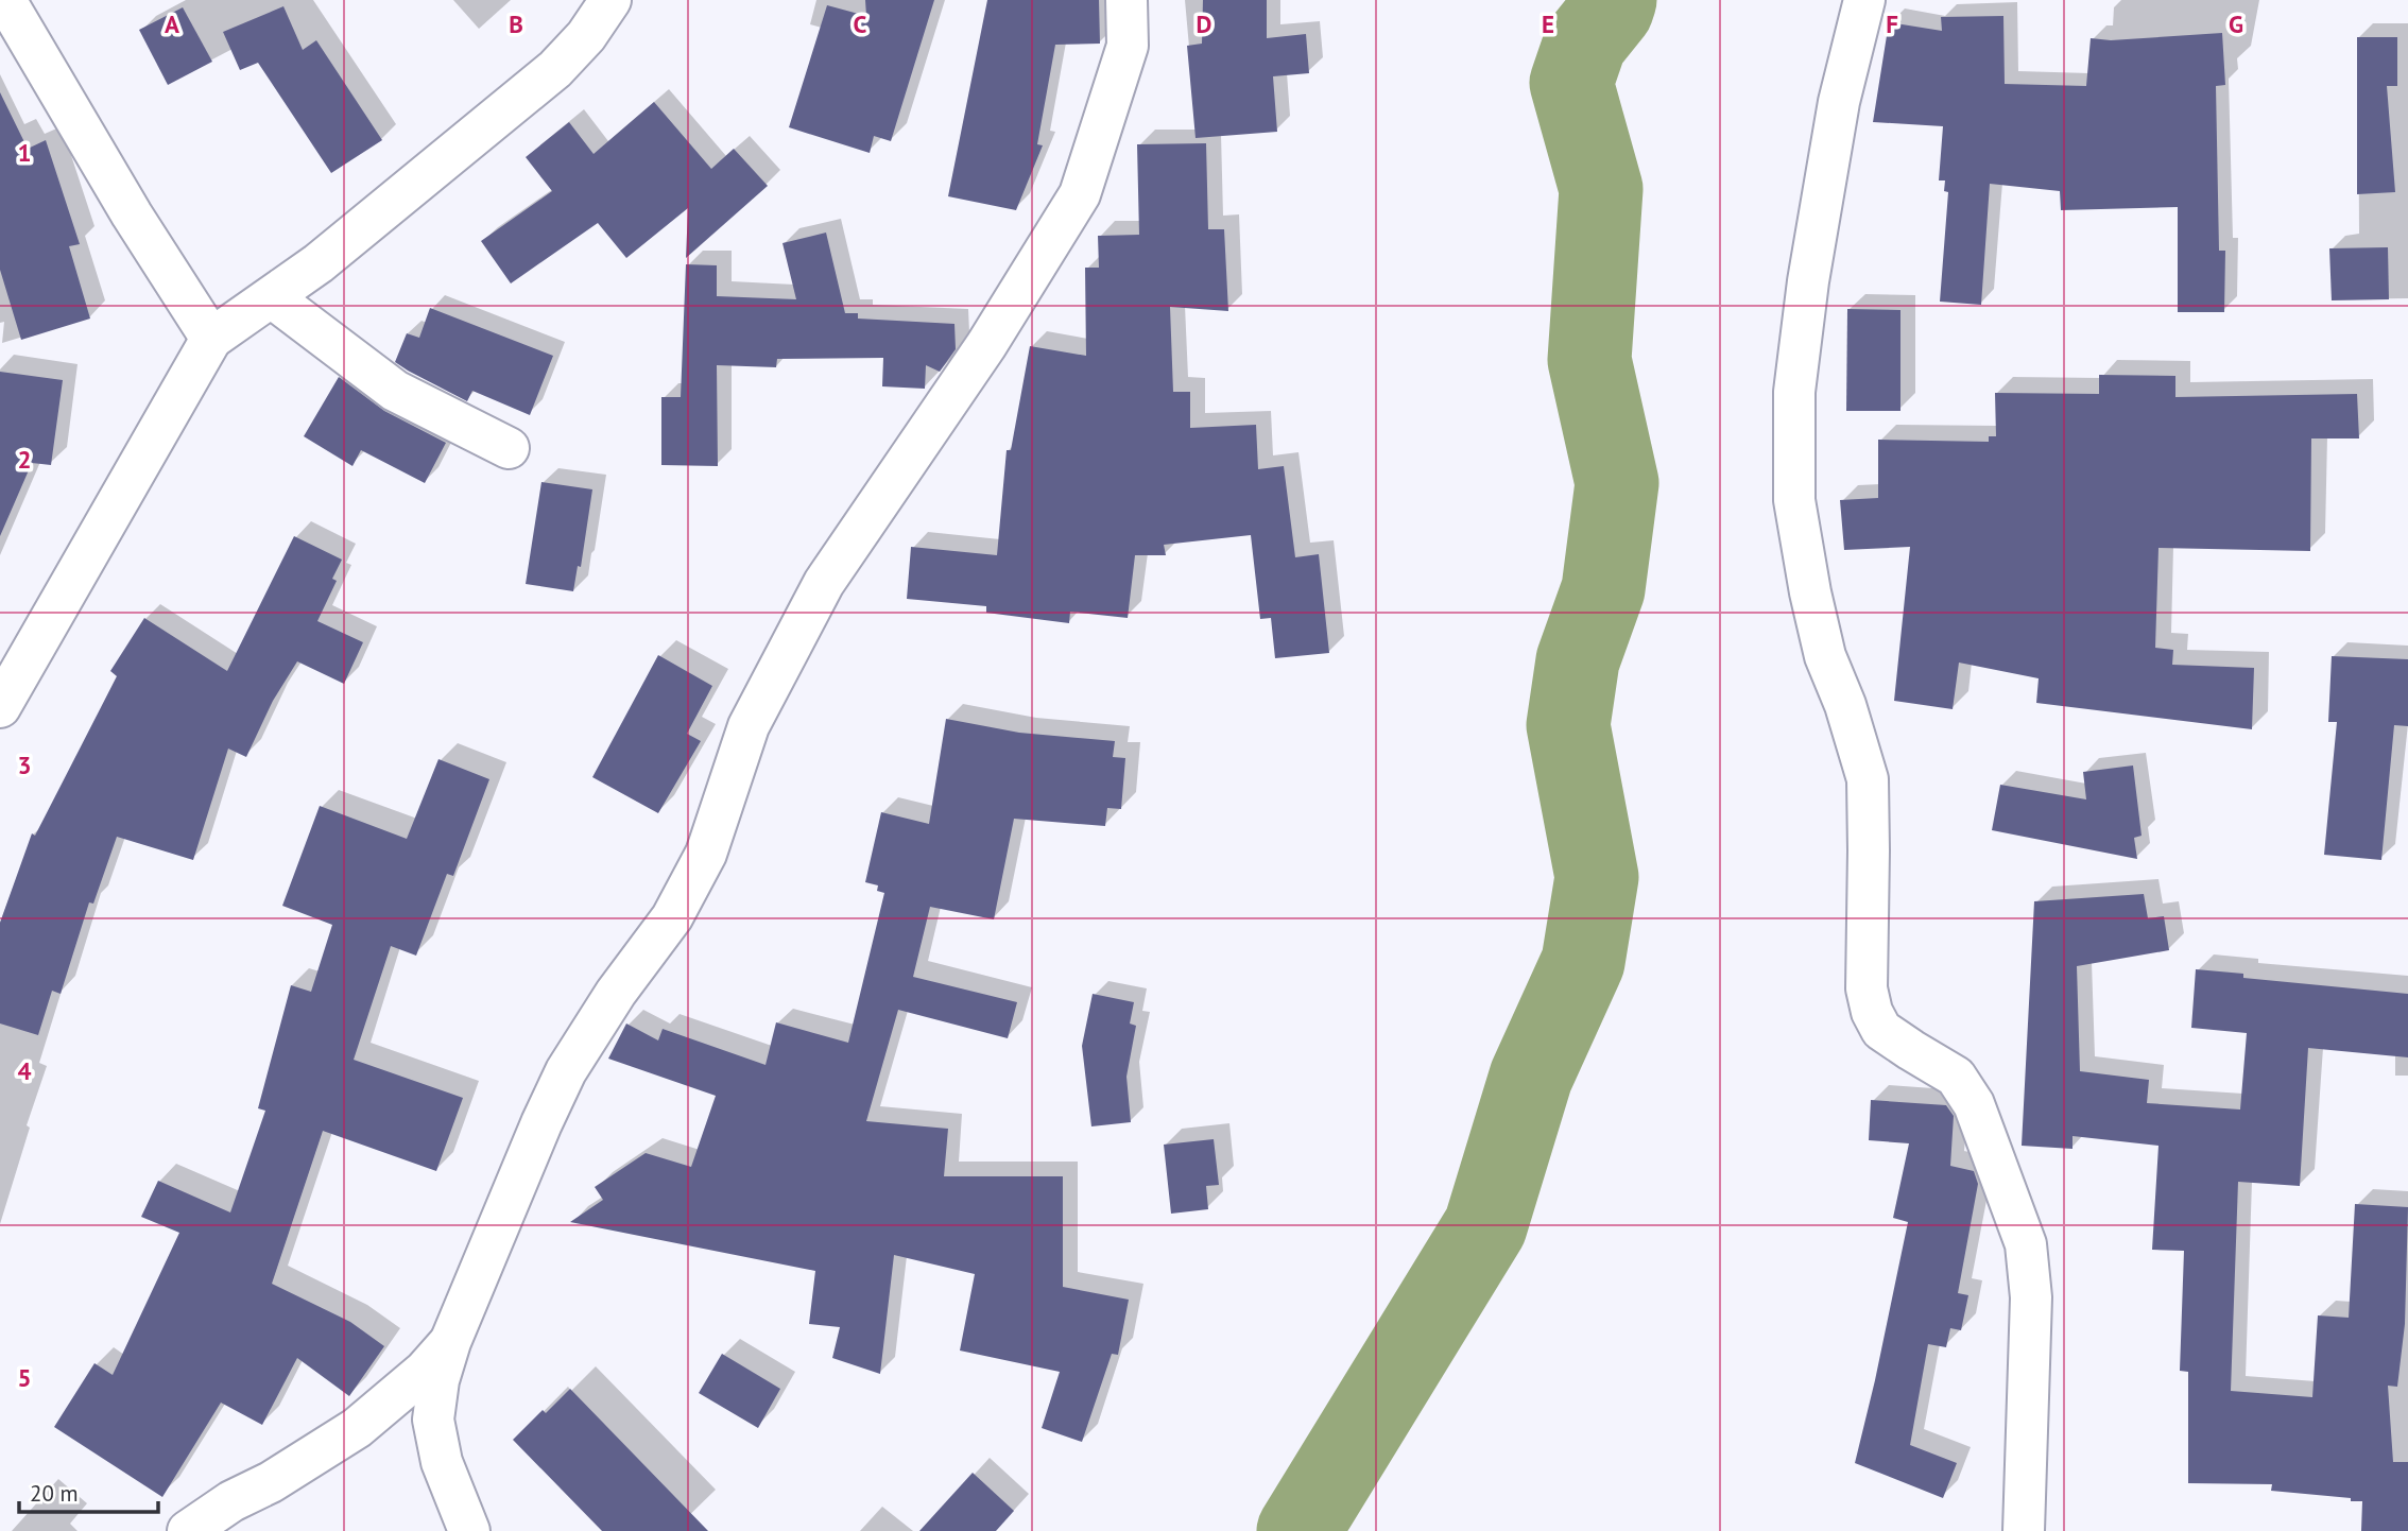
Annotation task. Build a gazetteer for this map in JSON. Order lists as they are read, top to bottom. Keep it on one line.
{"scale_bar":"20 m","grid":{"columns":["A","B","C","D","E","F","G"],"rows":["1","2","3","4","5"]}}
